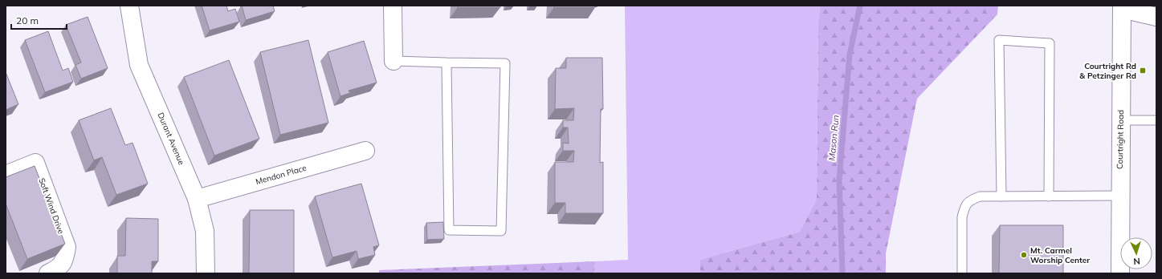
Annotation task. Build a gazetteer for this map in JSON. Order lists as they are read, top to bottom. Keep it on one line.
{"streets":{"street":["Durant Avenue","Courtright Road","Mendon Place","Soft Wind Drive"]},"crossings":[["Durant Avenue","Mendon Place"]],"water":["Mason Run"],"places":{"transit":["Courtright Rd & Petzinger Rd"],"other":["Mt. Carmel Worship Center"]},"scale_bar":"20 m","north":"bottom"}
